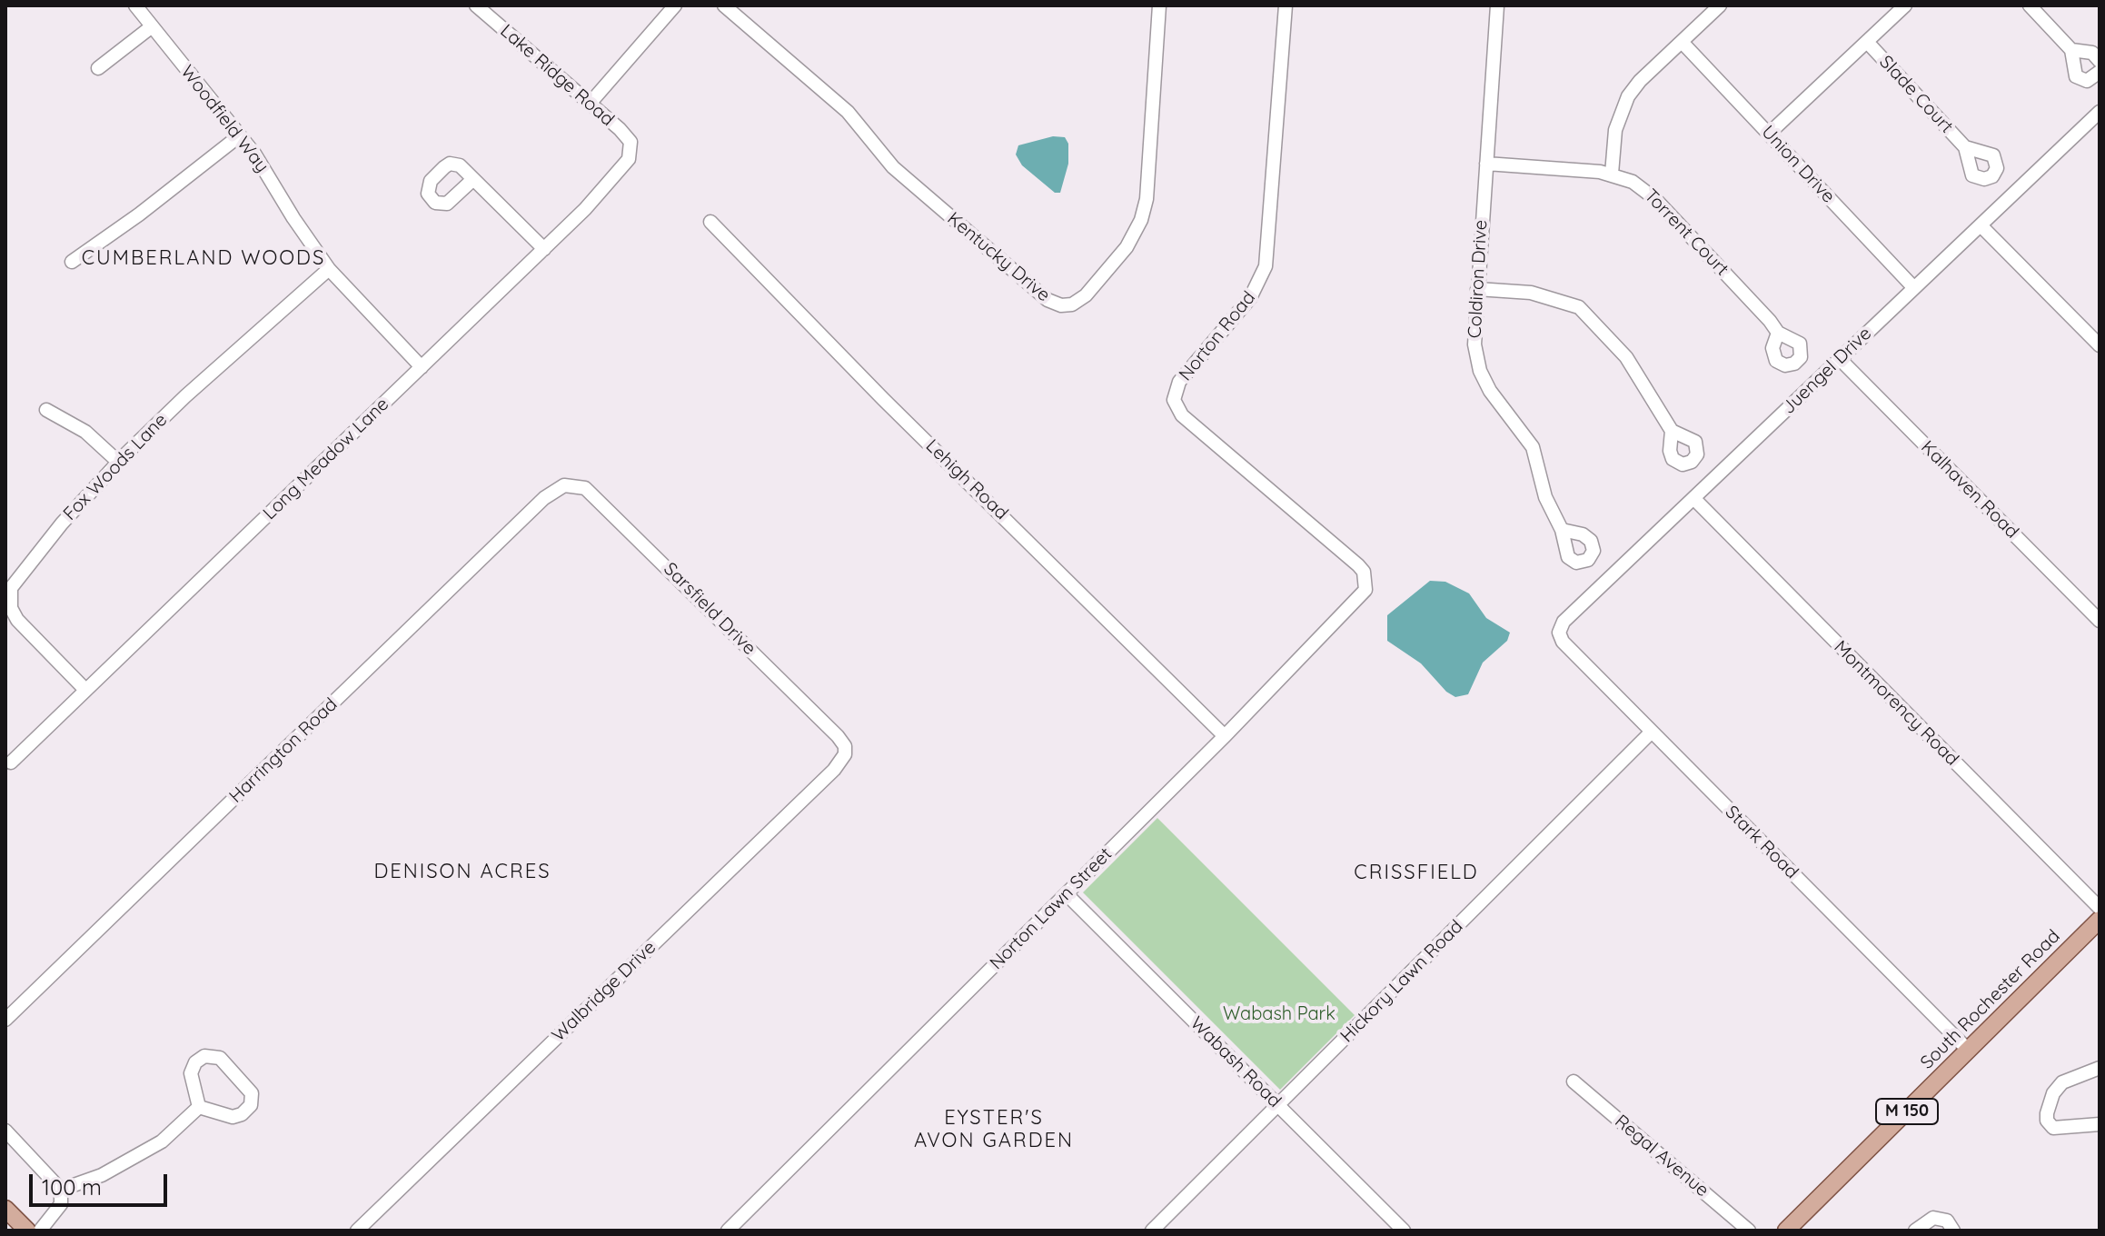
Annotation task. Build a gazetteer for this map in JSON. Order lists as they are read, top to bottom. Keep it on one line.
{"streets":{"main road":["South Rochester Road","M 150"],"street":["Lake Ridge Road","Slade Court","Woodfield Way","Union Drive","Torrent Court","Kentucky Drive","Coldiron Drive","Norton Road","Juengel Drive","Long Meadow Lane","Fox Woods Lane","Lehigh Road","Kalhaven Road","Sarsfield Drive","Montmorency Road","Harrington Road","Stark Road","Norton Lawn Street","Hickory Lawn Road","Walbridge Drive","Wabash Road","Regal Avenue"]},"crossings":[["Lake Ridge Road","Long Meadow Lane"],["Woodfield Way","Long Meadow Lane"],["Woodfield Way","Fox Woods Lane"],["Union Drive","Juengel Drive"],["Torrent Court","Coldiron Drive"],["Norton Road","Norton Lawn Street"],["Juengel Drive","Kalhaven Road"],["Juengel Drive","Montmorency Road"],["Juengel Drive","Stark Road"],["Long Meadow Lane","Fox Woods Lane"],["Lehigh Road","Norton Lawn Street"],["Sarsfield Drive","Harrington Road"],["Sarsfield Drive","Walbridge Drive"],["Stark Road","Hickory Lawn Road"],["Stark Road","South Rochester Road"],["Norton Lawn Street","Wabash Road"],["Hickory Lawn Road","Wabash Road"]],"districts":["CUMBERLAND WOODS","DENISON ACRES","CRISSFIELD","EYSTER'S AVON GARDEN"],"parks":["Wabash Park"],"scale_bar":"100 m"}
